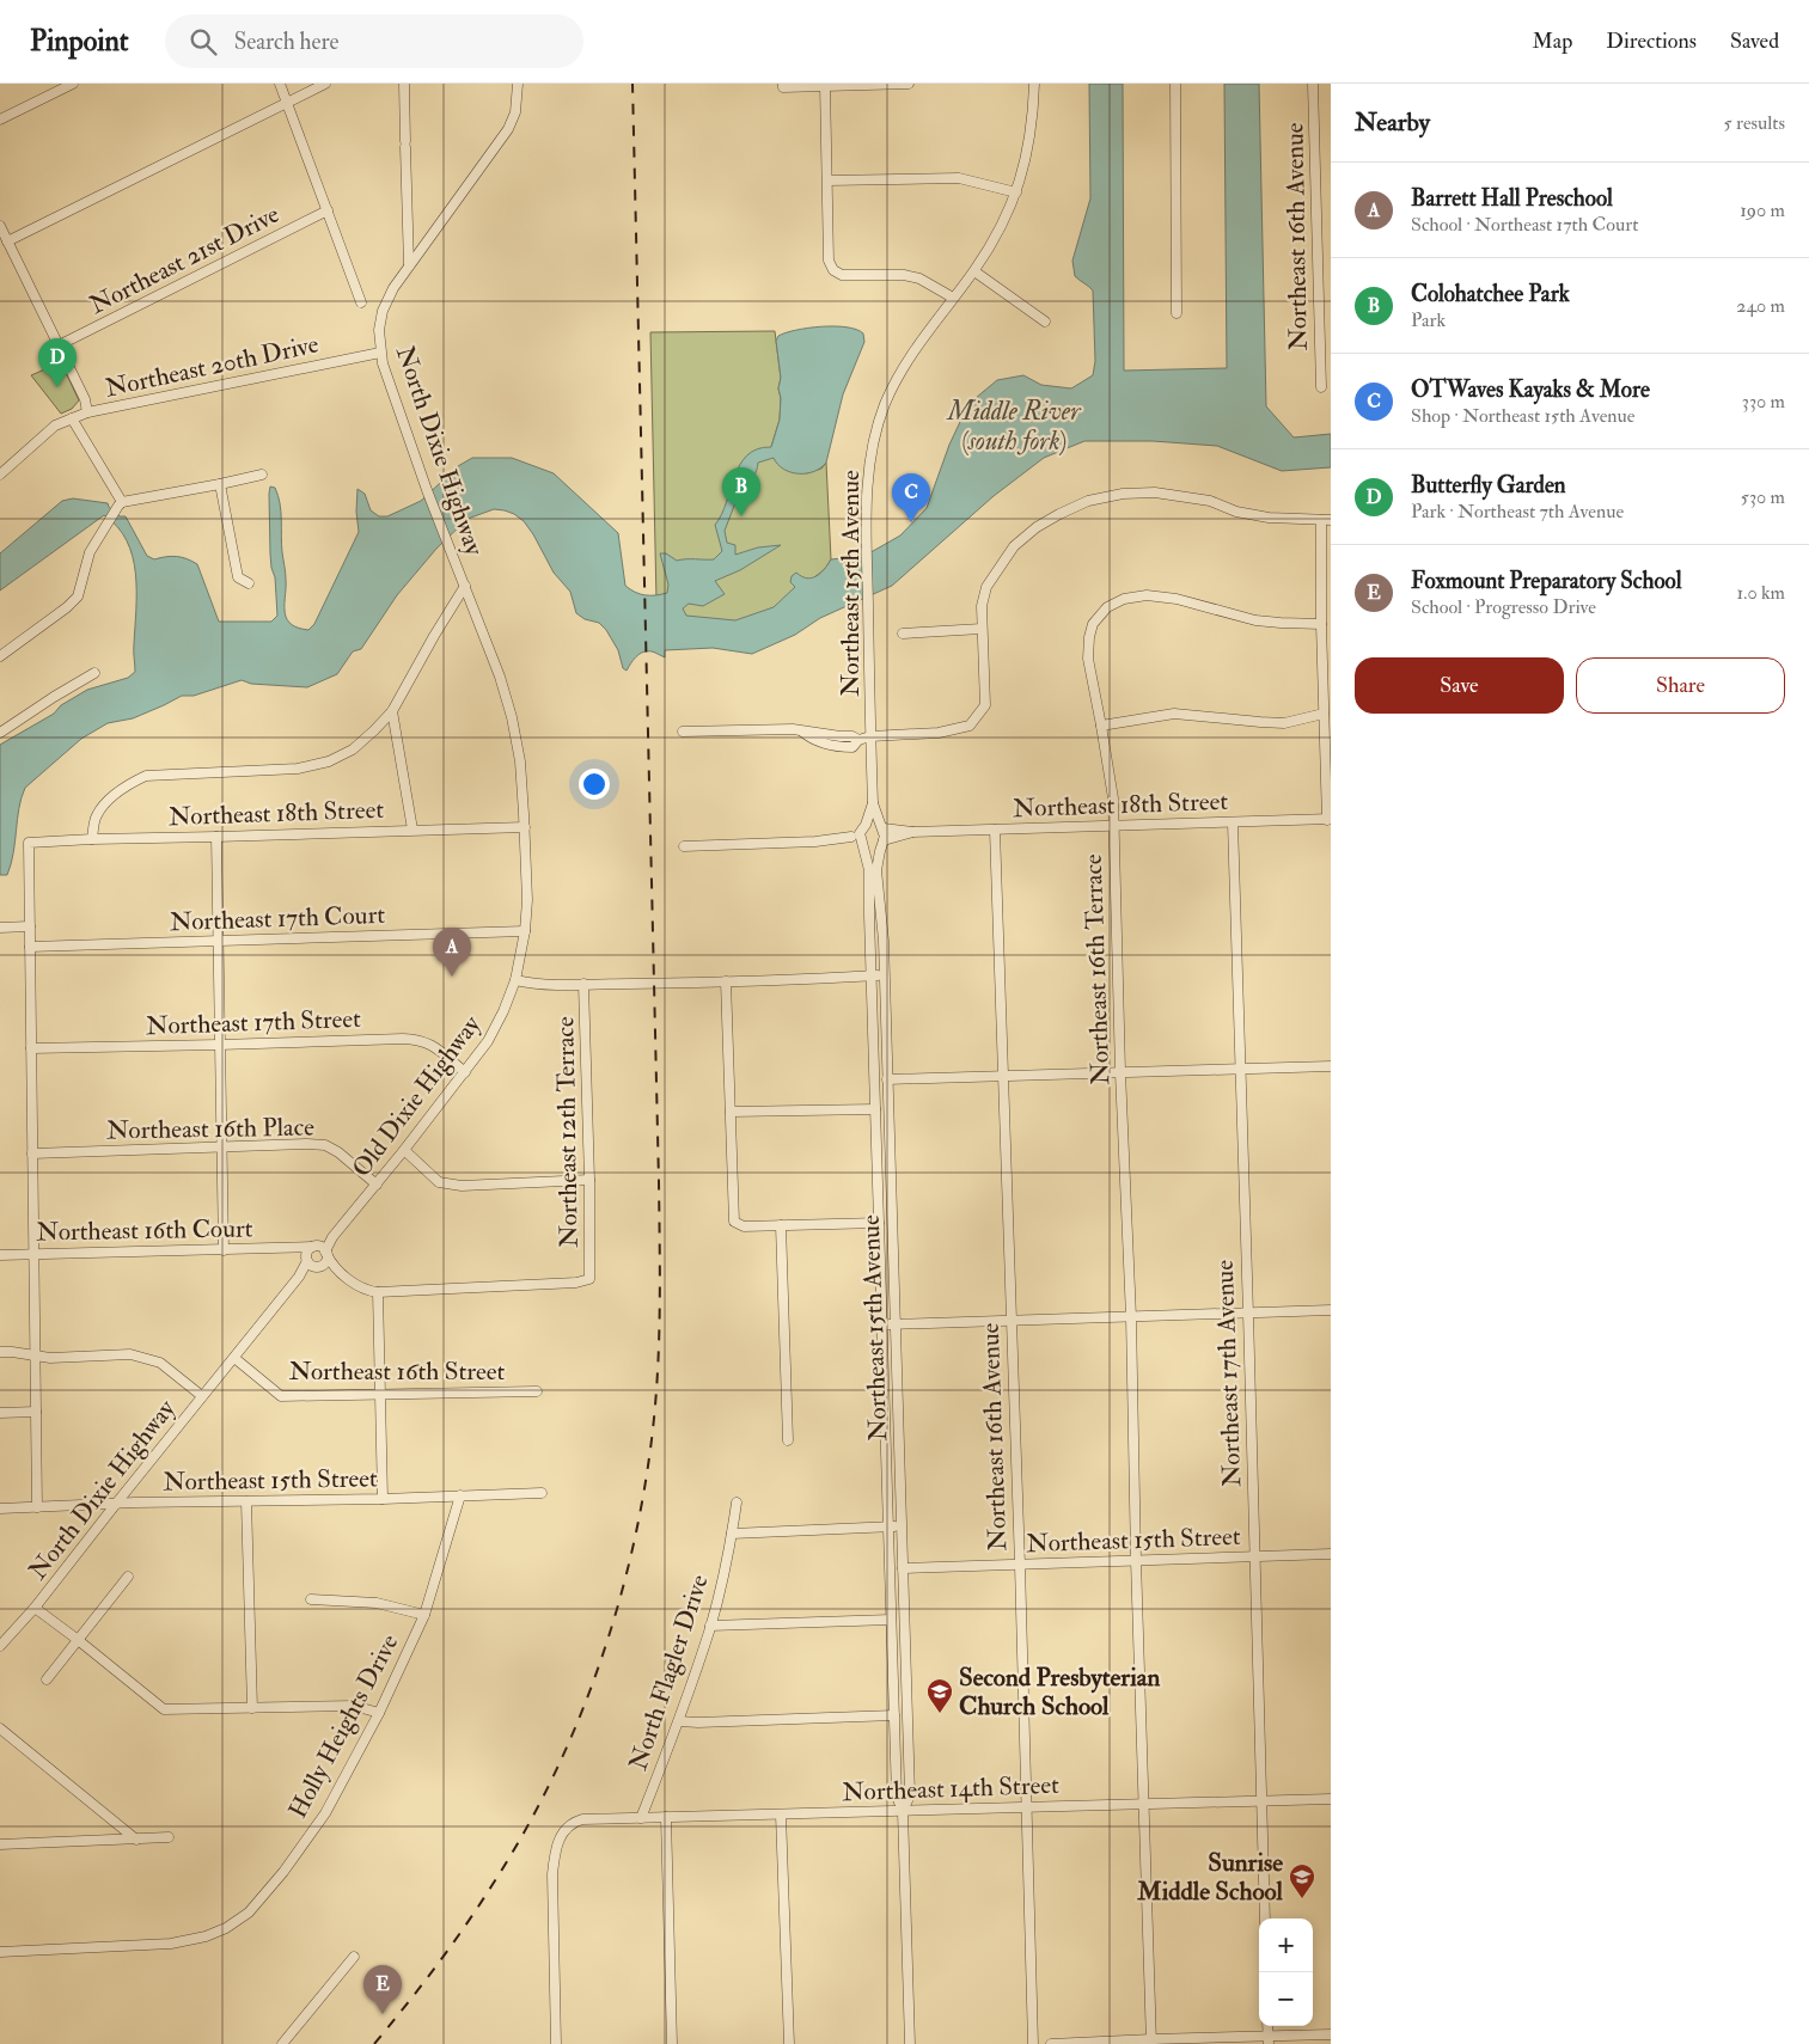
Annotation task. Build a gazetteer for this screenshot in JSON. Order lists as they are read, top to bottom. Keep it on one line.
{"streets":{"street":["Northeast 16th Avenue","Northeast 21st Drive","Northeast 20th Drive","North Dixie Highway","Northeast 15th Avenue","Northeast 18th Street","Northeast 17th Court","Northeast 16th Terrace","Northeast 17th Street","Old Dixie Highway","Northeast 16th Place","Northeast 12th Terrace","Northeast 16th Court","Northeast 16th Street","Northeast 17th Avenue","Northeast 15th Street","North Flagler Drive","Holly Heights Drive","Northeast 14th Street"]},"crossings":[["Northeast 16th Avenue","Northeast 18th Street"],["Northeast 16th Avenue","Northeast 15th Street"],["Northeast 16th Avenue","Northeast 14th Street"],["Northeast 20th Drive","North Dixie Highway"],["North Dixie Highway","Northeast 18th Street"],["North Dixie Highway","Old Dixie Highway"],["North Dixie Highway","Northeast 16th Street"],["North Dixie Highway","Northeast 15th Street"],["Northeast 15th Avenue","Northeast 18th Street"],["Northeast 15th Avenue","Northeast 15th Street"],["Northeast 15th Avenue","Northeast 14th Street"],["Northeast 18th Street","Northeast 16th Terrace"],["Northeast 18th Street","Old Dixie Highway"],["Northeast 18th Street","Northeast 17th Avenue"],["Northeast 17th Court","Old Dixie Highway"],["Northeast 16th Terrace","Northeast 15th Street"],["Northeast 16th Terrace","Northeast 14th Street"],["Northeast 17th Street","Old Dixie Highway"],["Old Dixie Highway","Northeast 16th Place"],["Old Dixie Highway","Northeast 16th Court"],["Northeast 12th Terrace","Northeast 16th Court"],["Northeast 17th Avenue","Northeast 15th Street"],["Northeast 17th Avenue","Northeast 14th Street"],["Northeast 15th Street","Holly Heights Drive"],["North Flagler Drive","Northeast 14th Street"]],"water":["Middle River (south fork)"],"places":{"school or university":["Second Presbyterian Church School","Sunrise Middle School"]},"page":{"header":"Pinpoint","search":"Search here","nav":["Map","Directions","Saved"],"heading":["Nearby","5 results"],"list":[{"mark":"A","name":"Barrett Hall Preschool","note":"School · Northeast 17th Court","value":"190 m"},{"mark":"B","name":"Colohatchee Park","note":"Park","value":"240 m"},{"mark":"C","name":"OTWaves Kayaks & More","note":"Shop · Northeast 15th Avenue","value":"330 m"},{"mark":"D","name":"Butterfly Garden","note":"Park · Northeast 7th Avenue","value":"530 m"},{"mark":"E","name":"Foxmount Preparatory School","note":"School · Progresso Drive","value":"1.0 km"}],"pins":["D","B","C","A","E"],"buttons":["Save","Share"],"map_buttons":["+","−"]}}
